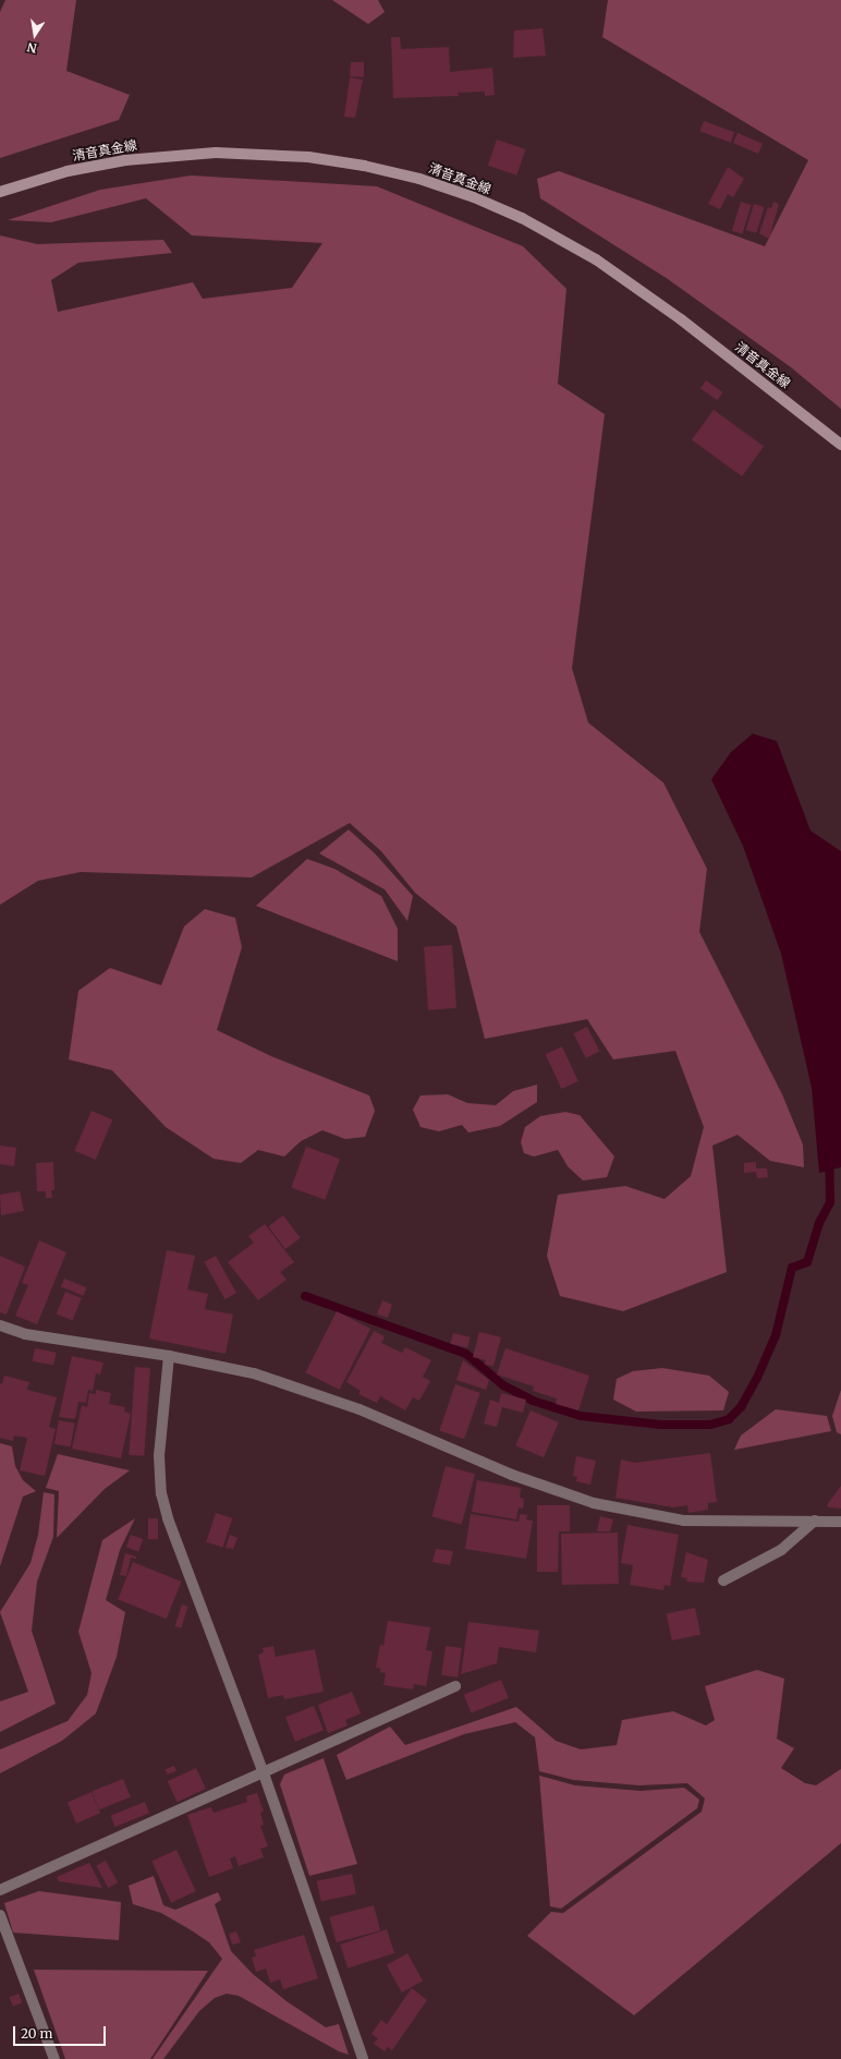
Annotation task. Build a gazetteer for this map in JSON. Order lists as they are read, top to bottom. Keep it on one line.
{"streets":{"main road":["清音真金線"]},"scale_bar":"20 m","north":"bottom"}
